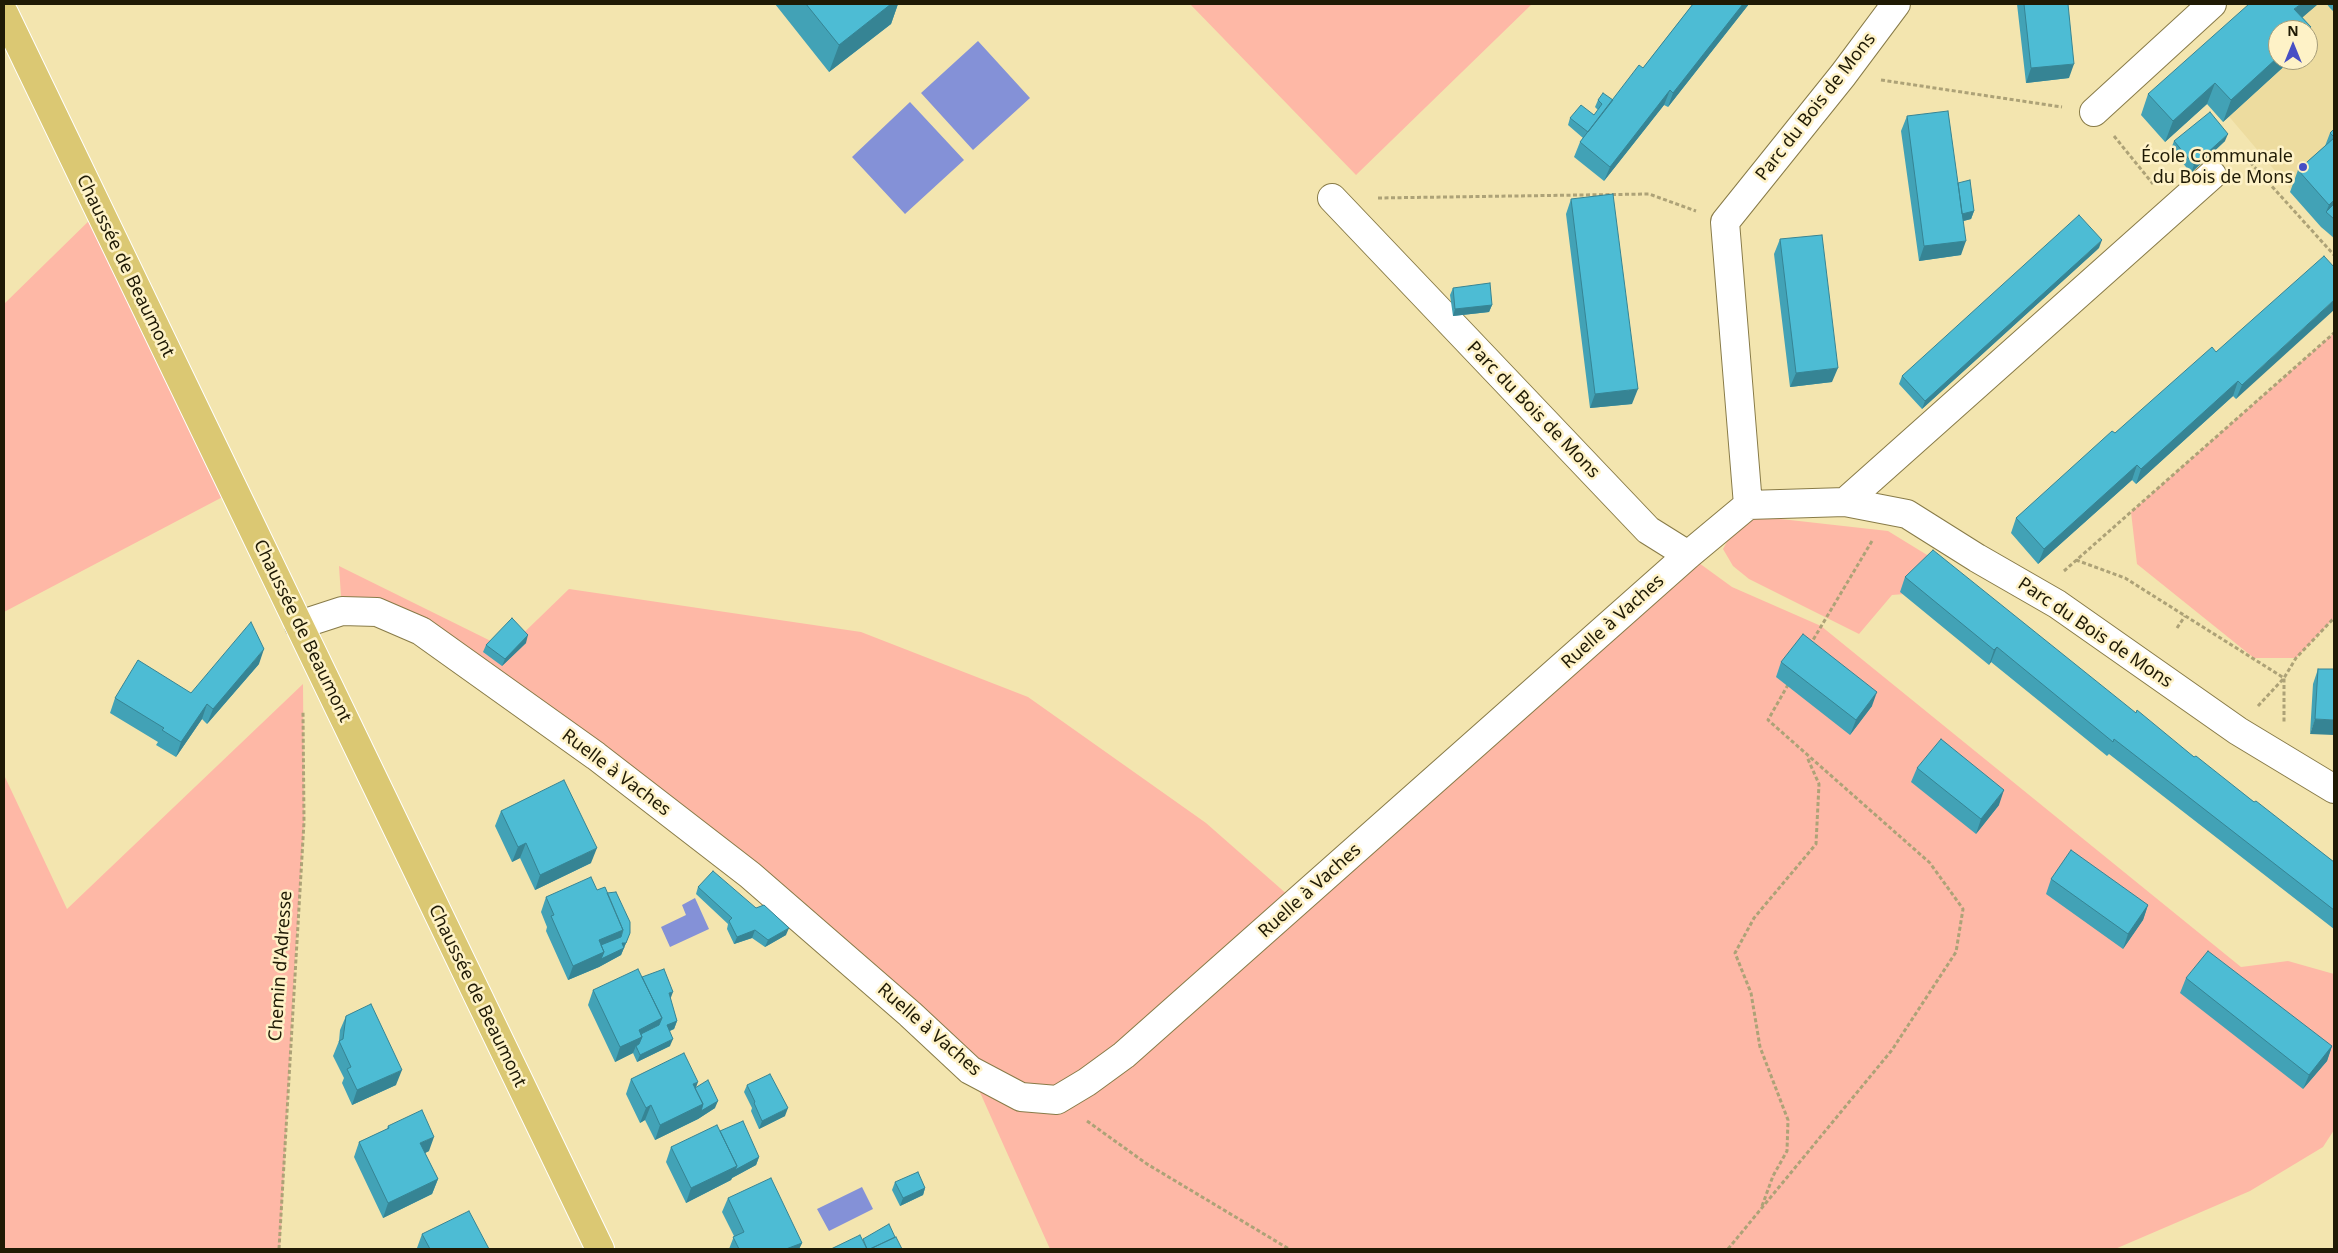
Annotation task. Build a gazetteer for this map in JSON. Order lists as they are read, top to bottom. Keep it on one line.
{"streets":{"main road":["Chaussée de Beaumont"],"street":["Parc du Bois de Mons","Ruelle à Vaches"],"path":["Chemin d'Adresse"]},"crossings":[["Parc du Bois de Mons","Ruelle à Vaches"],["Chaussée de Beaumont","Ruelle à Vaches"]],"places":["École Communale du Bois de Mons"],"north":"top"}
